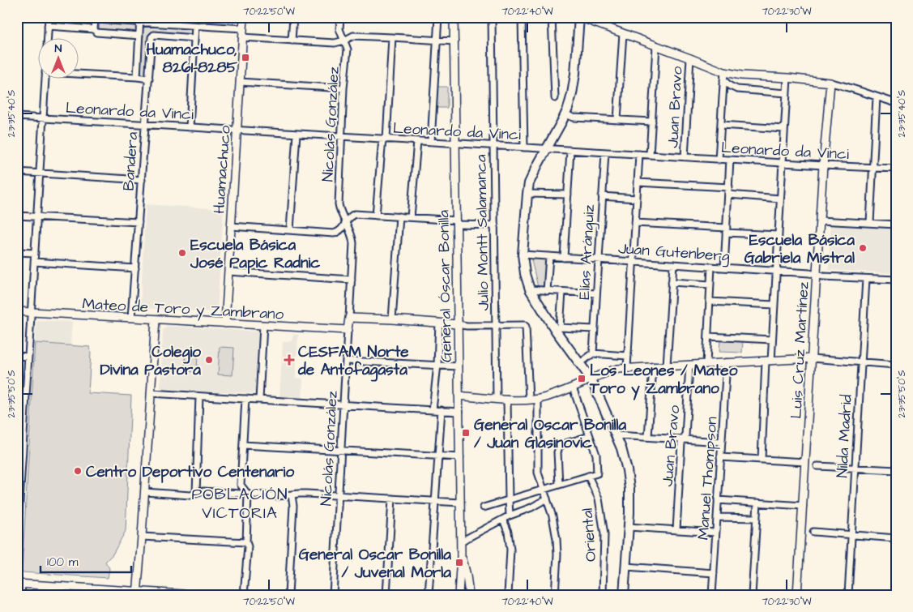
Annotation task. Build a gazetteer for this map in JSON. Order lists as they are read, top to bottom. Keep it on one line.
{"streets":{"street":["Juan Bravo","Leonardo da Vinci","Nicolás González","Bandera","Huamachuco","Julio Montt Salamanca","Juan Gutenberg","Elías Aránguiz","General Óscar Bonilla","Mateo de Toro y Zambrano","Luis Cruz Martínez","Nilda Madrid","Manuel Thompson","Oriental"]},"crossings":[["Juan Bravo","Leonardo da Vinci"],["Leonardo da Vinci","Nicolás González"],["Leonardo da Vinci","Bandera"],["Leonardo da Vinci","Huamachuco"],["Leonardo da Vinci","Julio Montt Salamanca"],["Leonardo da Vinci","Elías Aránguiz"],["Leonardo da Vinci","General Óscar Bonilla"],["Leonardo da Vinci","Luis Cruz Martínez"],["Nicolás González","Mateo de Toro y Zambrano"],["Bandera","Mateo de Toro y Zambrano"],["Huamachuco","Mateo de Toro y Zambrano"],["Juan Gutenberg","Elías Aránguiz"],["Juan Gutenberg","Luis Cruz Martínez"],["Juan Gutenberg","Nilda Madrid"]],"districts":["POBLACIÓN VICTORIA"],"places":{"transit":["Huamachuco, 8261-8285","Los Leones / Mateo Toro y Zambrano","General Oscar Bonilla / Juan Glasinovic","General Oscar Bonilla / Juvenal Morla"],"other":["Escuela Básica Gabriela Mistral","Escuela Básica José Papic Radnic","Colegio Divina Pastora","Centro Deportivo Centenario"],"health":["CESFAM Norte de Antofagasta"]},"scale_bar":"100 m","north":"top","coordinates":["70°22'50\"W","70°22'40\"W","70°22'30\"W","23°35'40\"S","23°35'50\"S"]}
